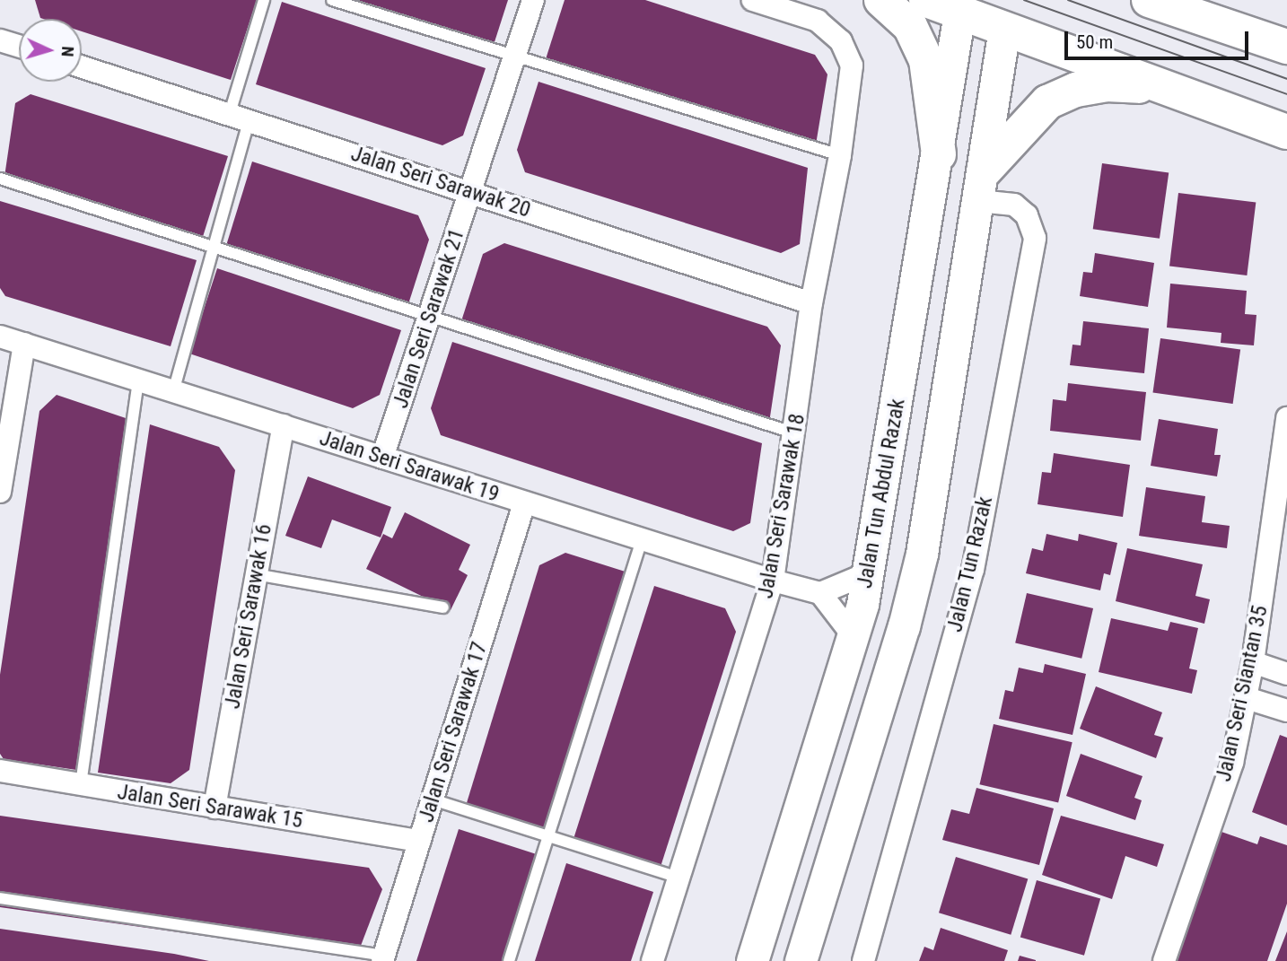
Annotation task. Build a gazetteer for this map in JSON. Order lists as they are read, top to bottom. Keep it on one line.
{"streets":{"main road":["Jalan Tun Abdul Razak"],"street":["Jalan Seri Sarawak 20","Jalan Seri Sarawak 21","Jalan Seri Sarawak 19","Jalan Seri Sarawak 18","Jalan Tun Razak","Jalan Seri Sarawak 16","Jalan Seri Siantan 35","Jalan Seri Sarawak 17","Jalan Seri Sarawak 15"]},"crossings":[["Jalan Seri Sarawak 20","Jalan Seri Sarawak 21"],["Jalan Seri Sarawak 20","Jalan Seri Sarawak 18"],["Jalan Seri Sarawak 21","Jalan Seri Sarawak 19"],["Jalan Seri Sarawak 19","Jalan Seri Sarawak 18"],["Jalan Seri Sarawak 19","Jalan Seri Sarawak 16"],["Jalan Seri Sarawak 19","Jalan Seri Sarawak 17"],["Jalan Seri Sarawak 16","Jalan Seri Sarawak 15"],["Jalan Seri Sarawak 17","Jalan Seri Sarawak 15"]],"scale_bar":"50 m","north":"right"}
